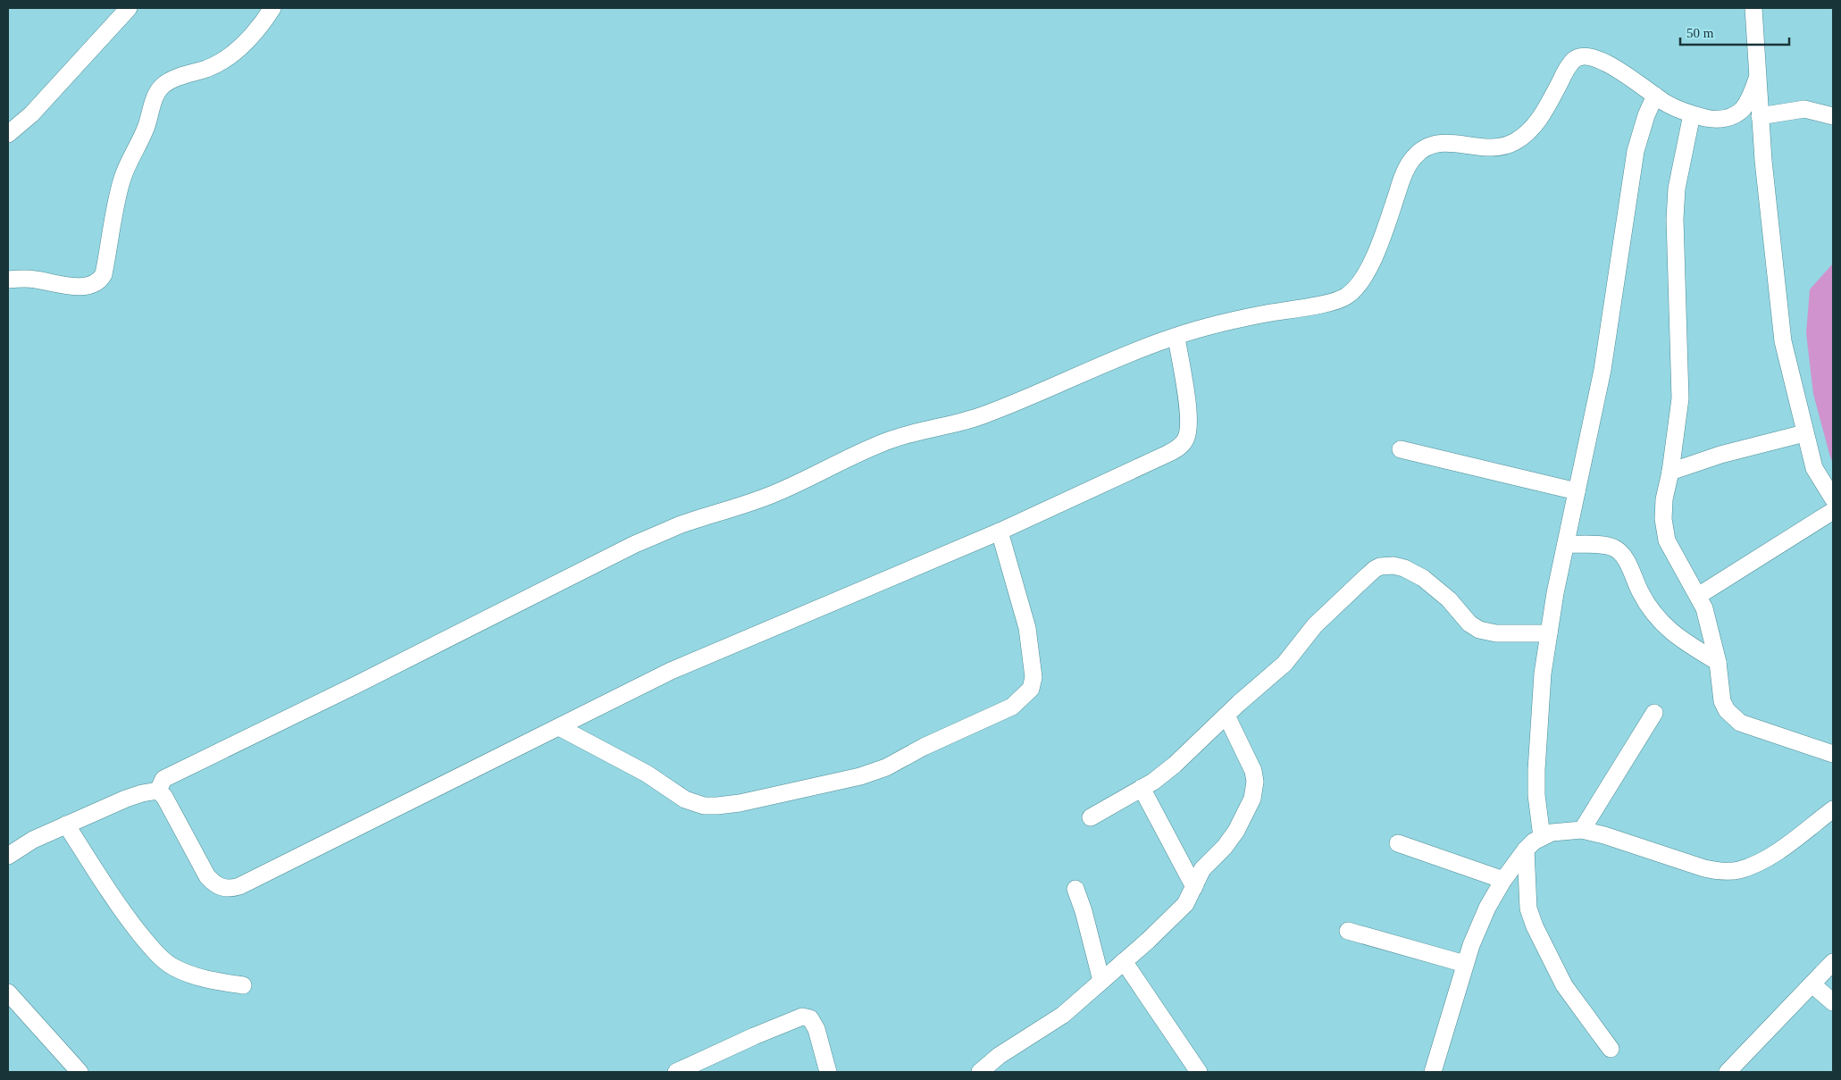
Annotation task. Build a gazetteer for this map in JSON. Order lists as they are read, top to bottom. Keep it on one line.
{"scale_bar":"50 m"}
